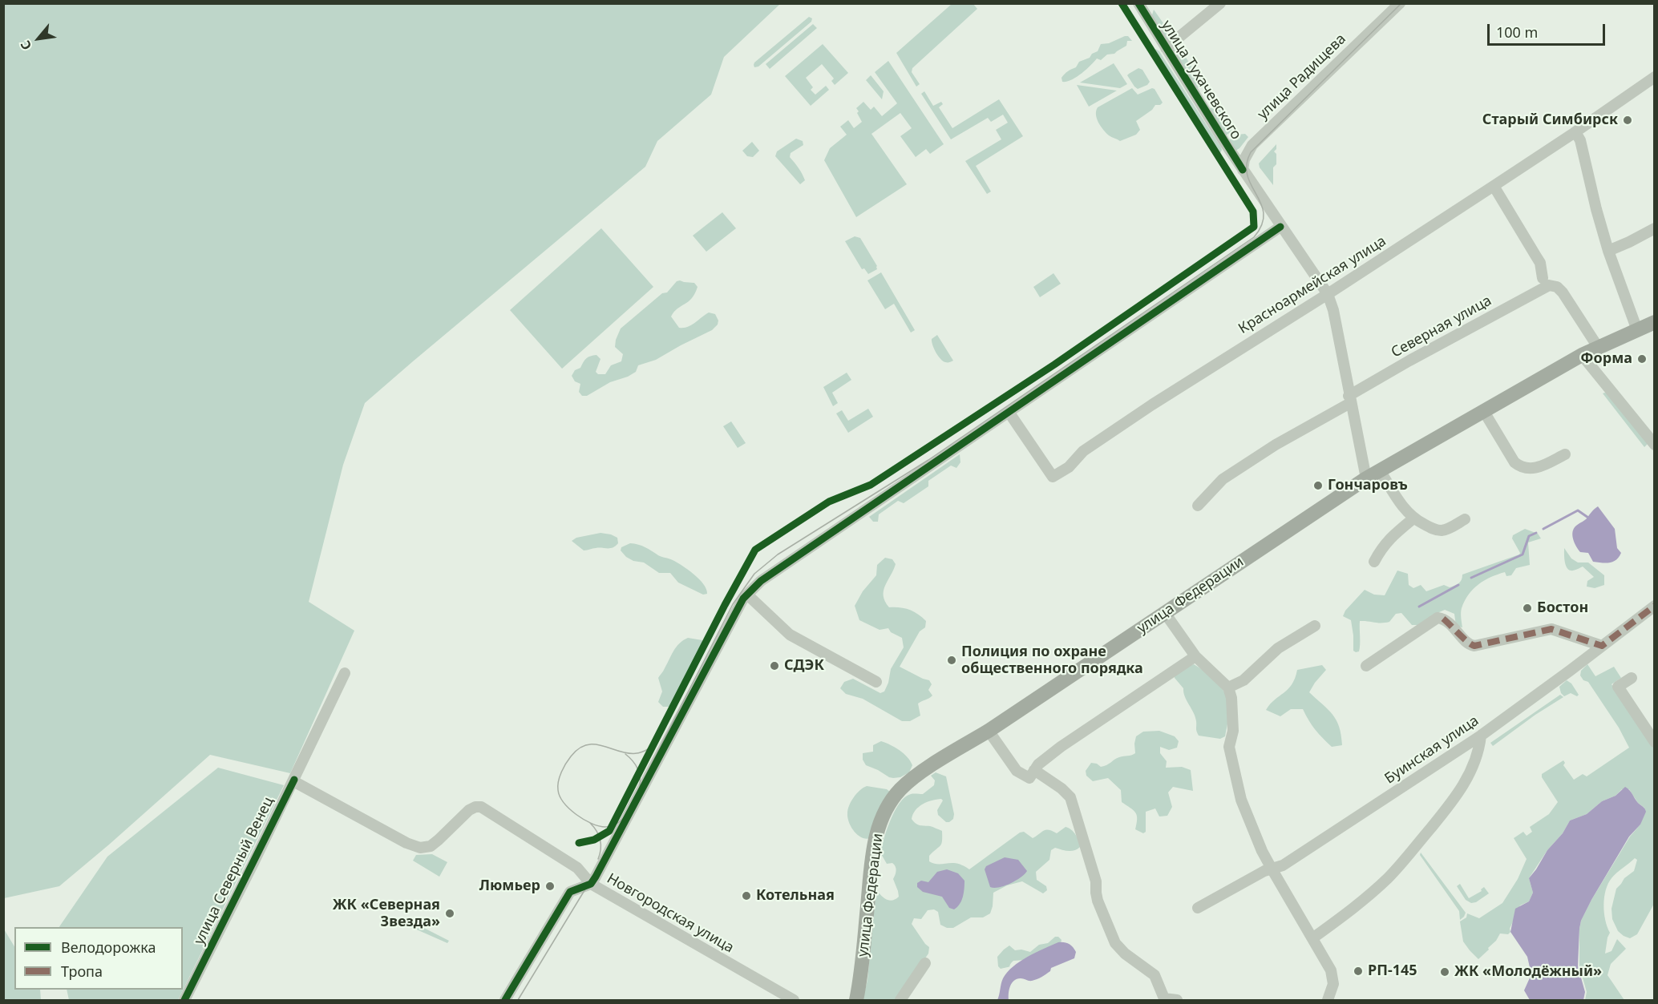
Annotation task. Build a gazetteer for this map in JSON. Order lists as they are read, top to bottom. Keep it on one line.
{"streets":{"main road":["улица Федерации"],"street":["улица Радищева","улица Тухачевского","Красноармейская улица","Северная улица","Буинская улица","улица Северный Венец","Новгородская улица"]},"crossings":[["улица Радищева","улица Тухачевского"],["улица Северный Венец","Новгородская улица"]],"places":["Старый Симбирск","Форма","Гончаровъ","Бостон","Полиция по охране общественного порядка","СДЭК","Люмьер","Котельная","ЖК «Северная Звезда»","РП-145","ЖК «Молодёжный»"],"legend":["Велодорожка","Тропа"],"scale_bar":"100 m","north":"bottom left"}
